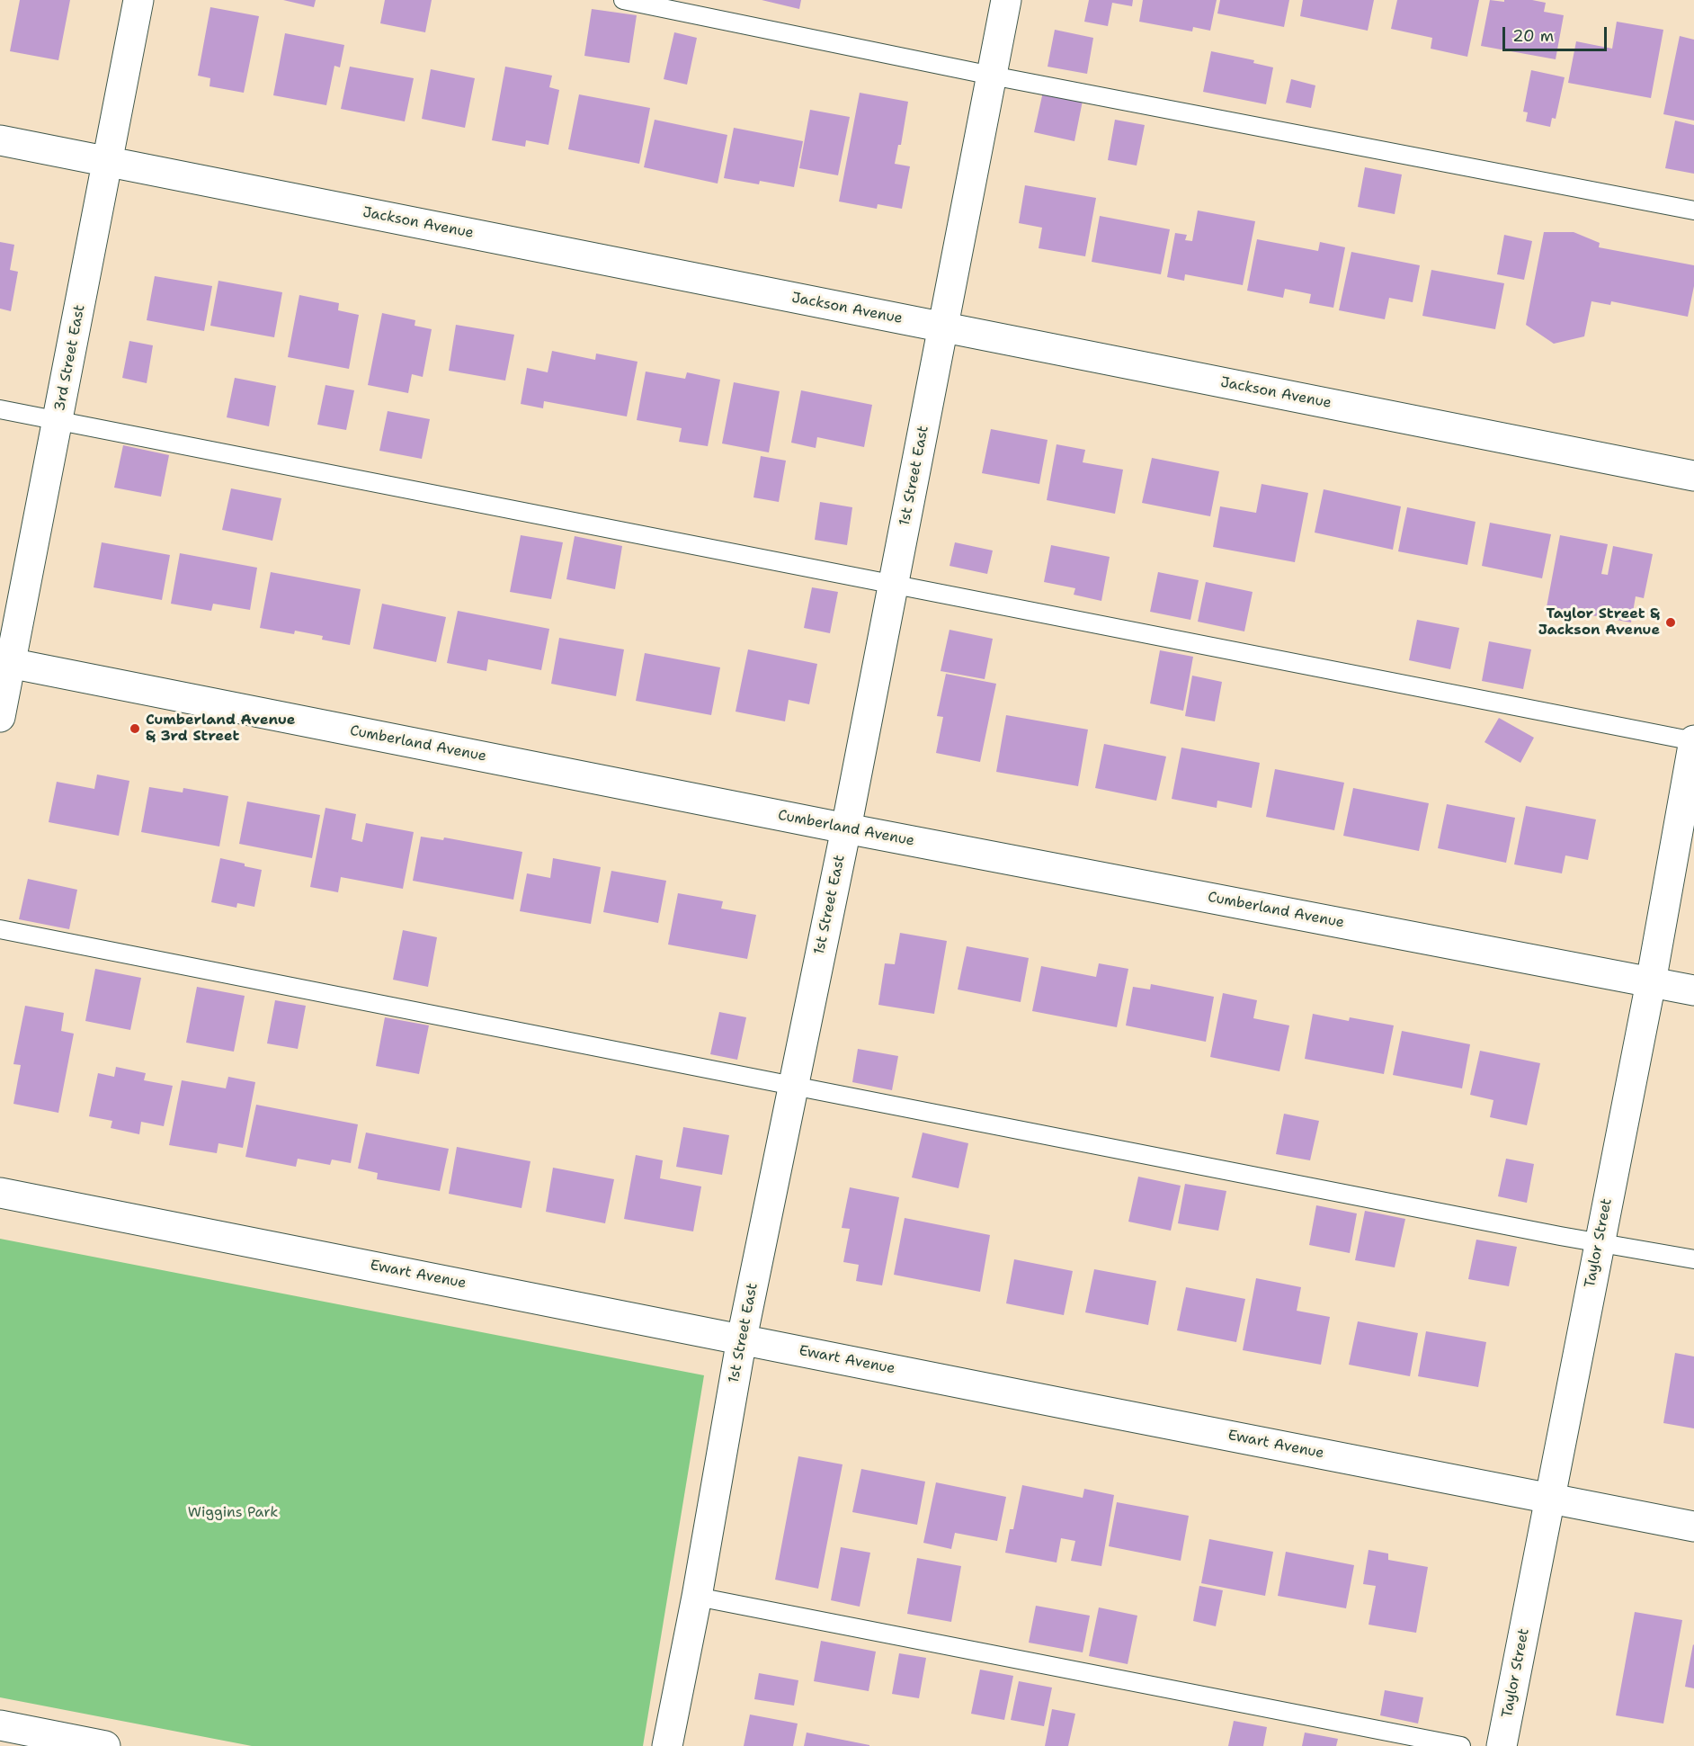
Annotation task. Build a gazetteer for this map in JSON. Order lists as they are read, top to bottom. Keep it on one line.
{"streets":{"street":["Jackson Avenue","3rd Street East","1st Street East","Cumberland Avenue","Taylor Street","Ewart Avenue"]},"crossings":[["Jackson Avenue","3rd Street East"],["Jackson Avenue","1st Street East"],["3rd Street East","Cumberland Avenue"],["1st Street East","Cumberland Avenue"],["1st Street East","Ewart Avenue"],["Cumberland Avenue","Taylor Street"],["Taylor Street","Ewart Avenue"]],"parks":["Wiggins Park"],"places":["Taylor Street & Jackson Avenue","Cumberland Avenue & 3rd Street"],"scale_bar":"20 m"}
